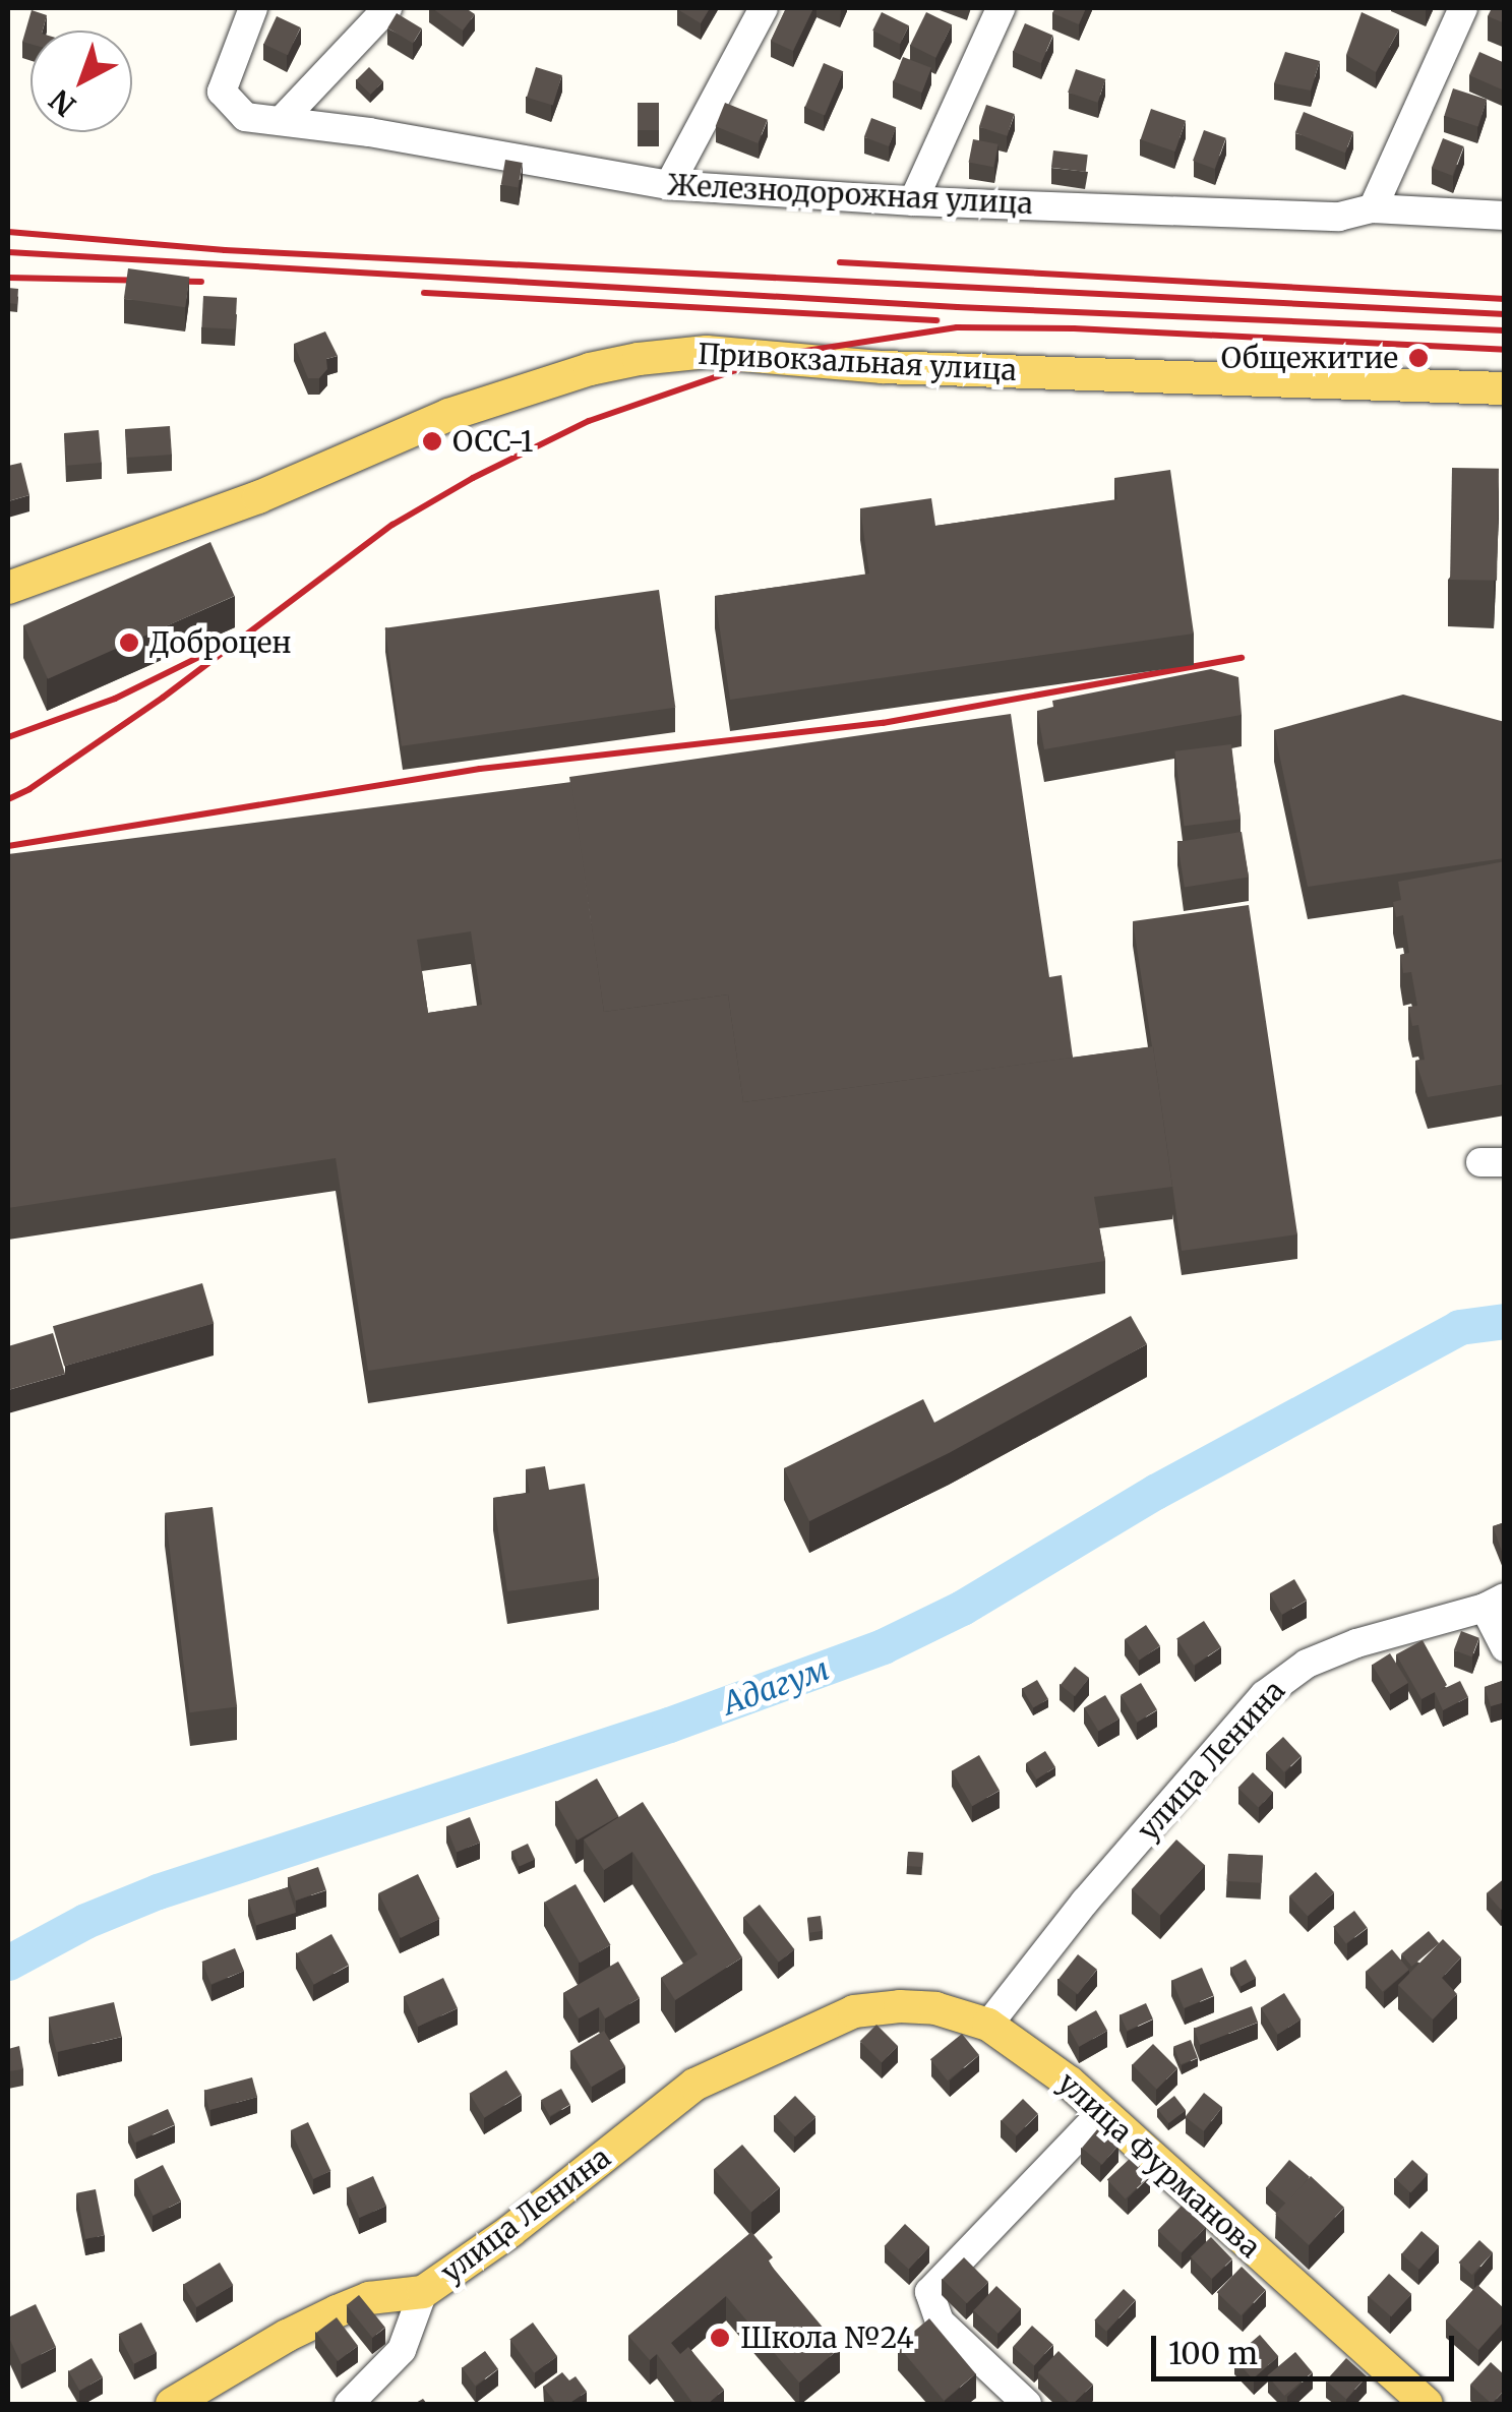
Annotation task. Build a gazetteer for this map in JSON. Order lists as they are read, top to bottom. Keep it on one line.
{"streets":{"main road":["Привокзальная улица","улица Ленина","улица Фурманова"],"street":["Железнодорожная улица"]},"crossings":[["улица Ленина","улица Фурманова"]],"water":["Адагум"],"places":["Общежитие","ОСС-1","Доброцен","Школа №24"],"scale_bar":"100 m","north":"bottom left"}
